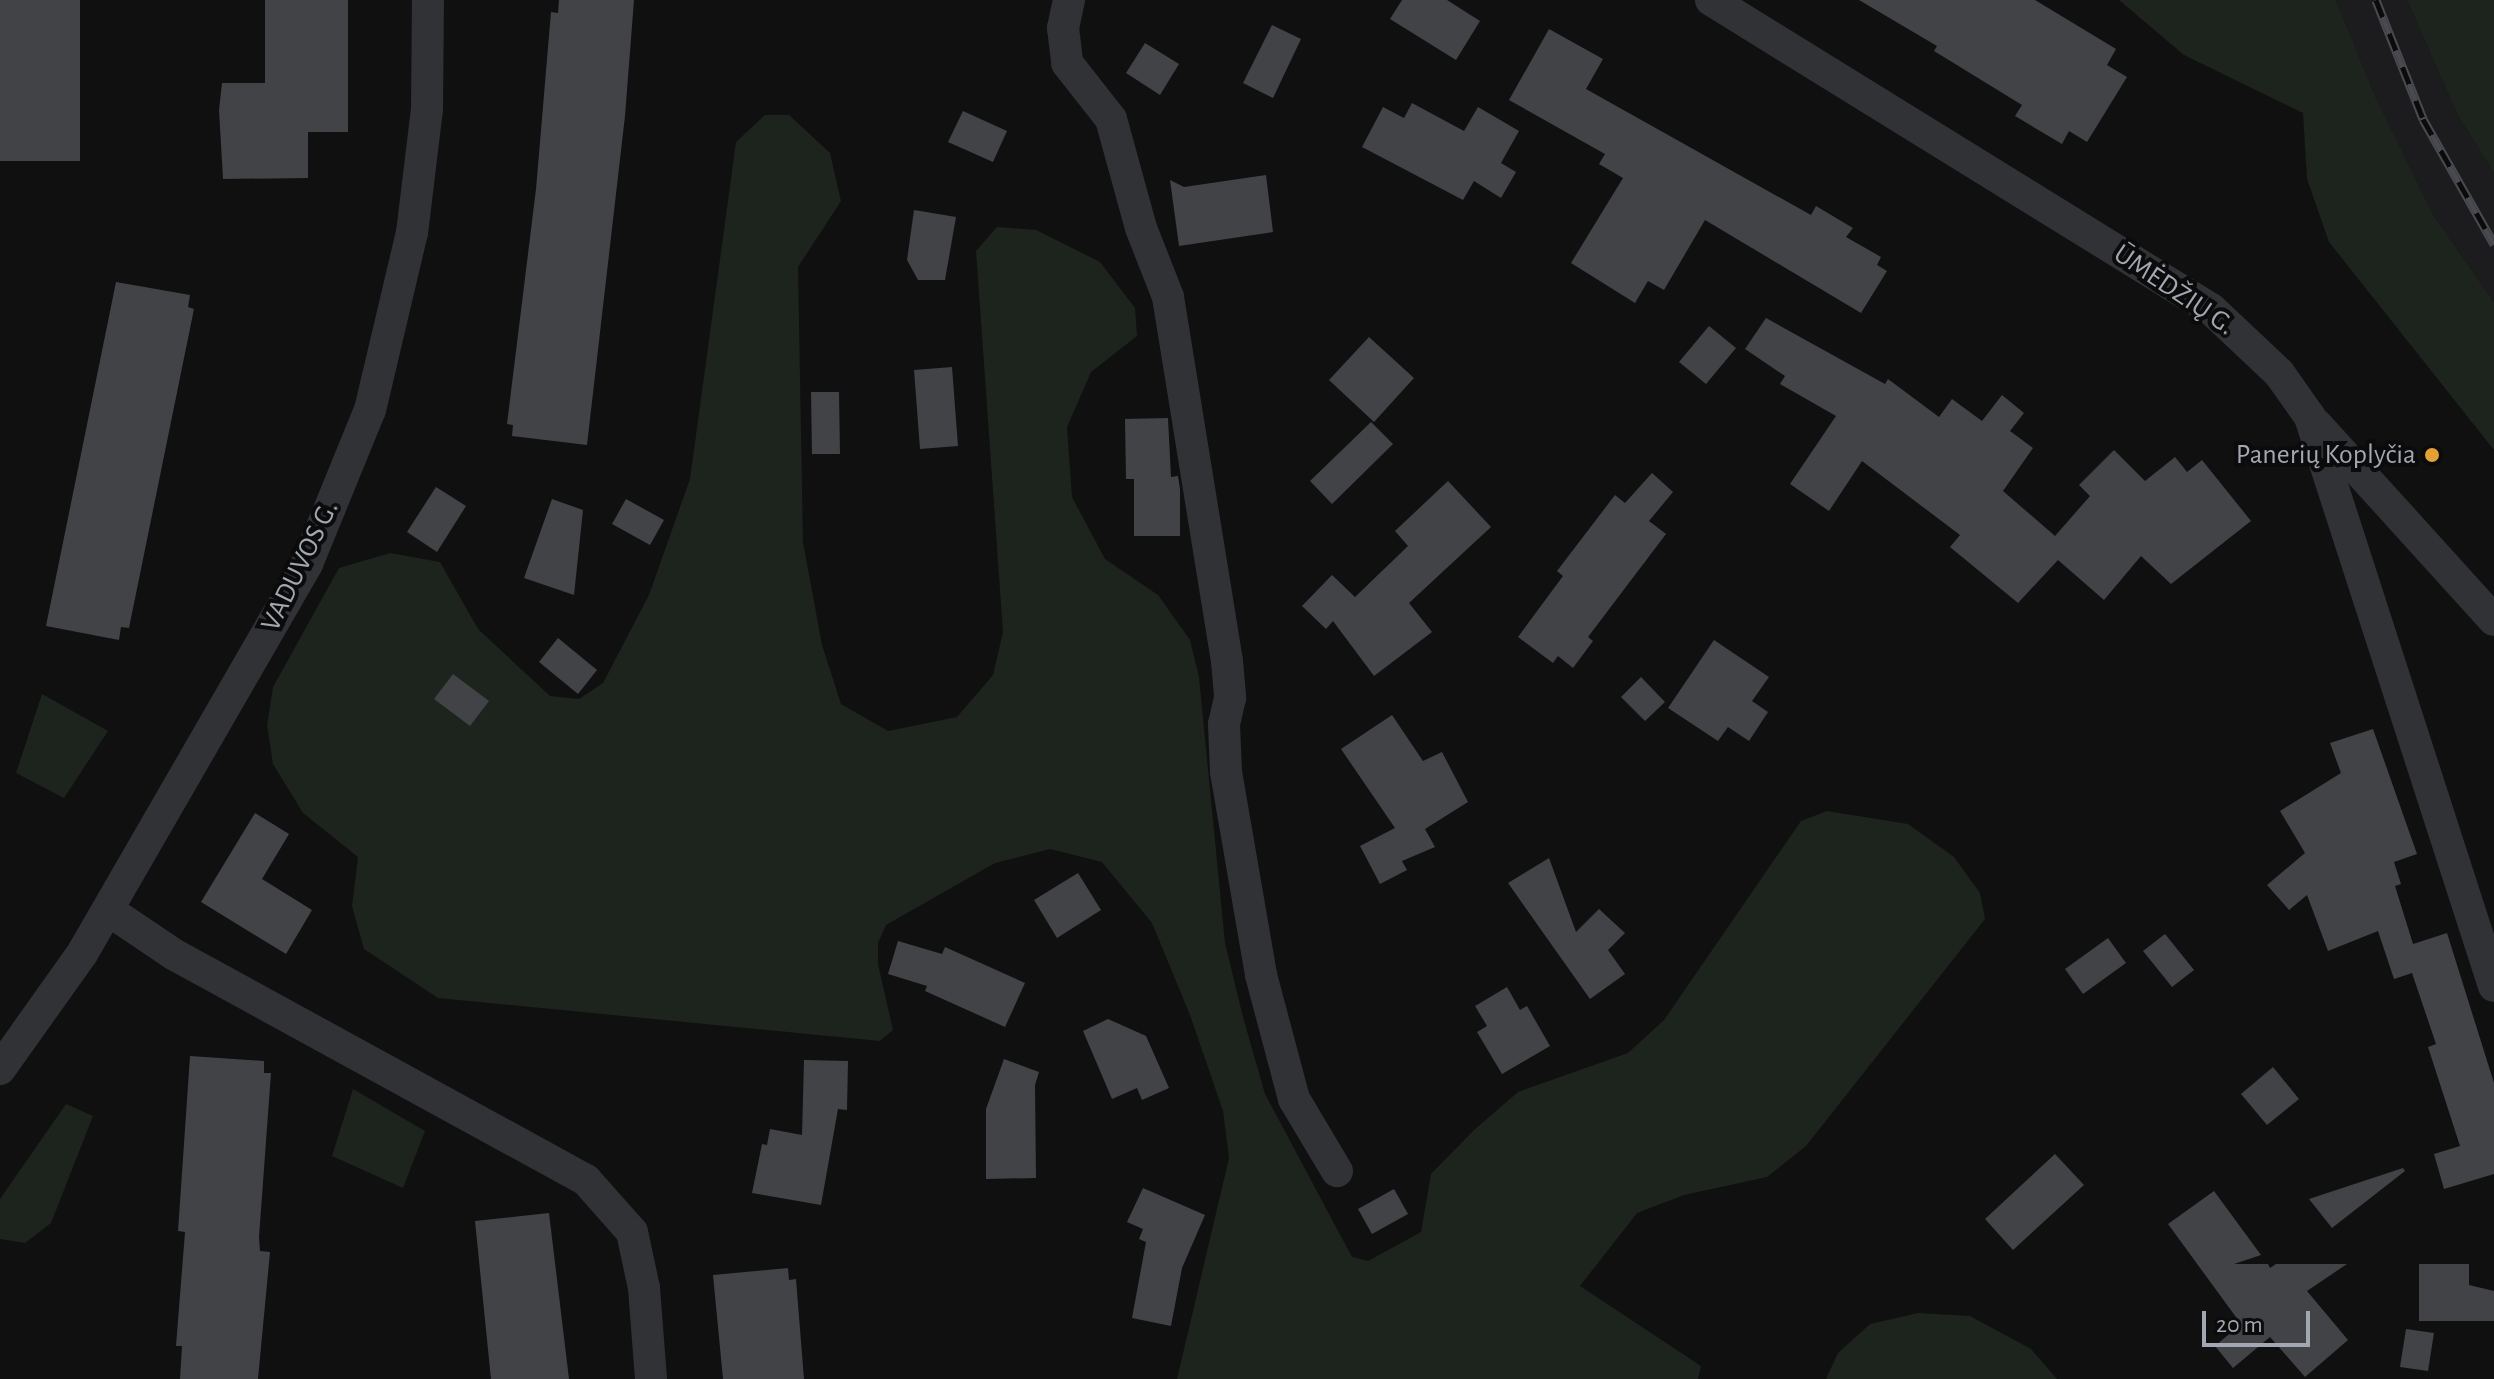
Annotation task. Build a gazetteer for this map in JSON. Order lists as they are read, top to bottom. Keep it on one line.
{"streets":{"street":["ŪMĖDŽIŲ G.","VADUVOS G."]},"places":["Panerių Koplyčia"],"scale_bar":"20 m"}
